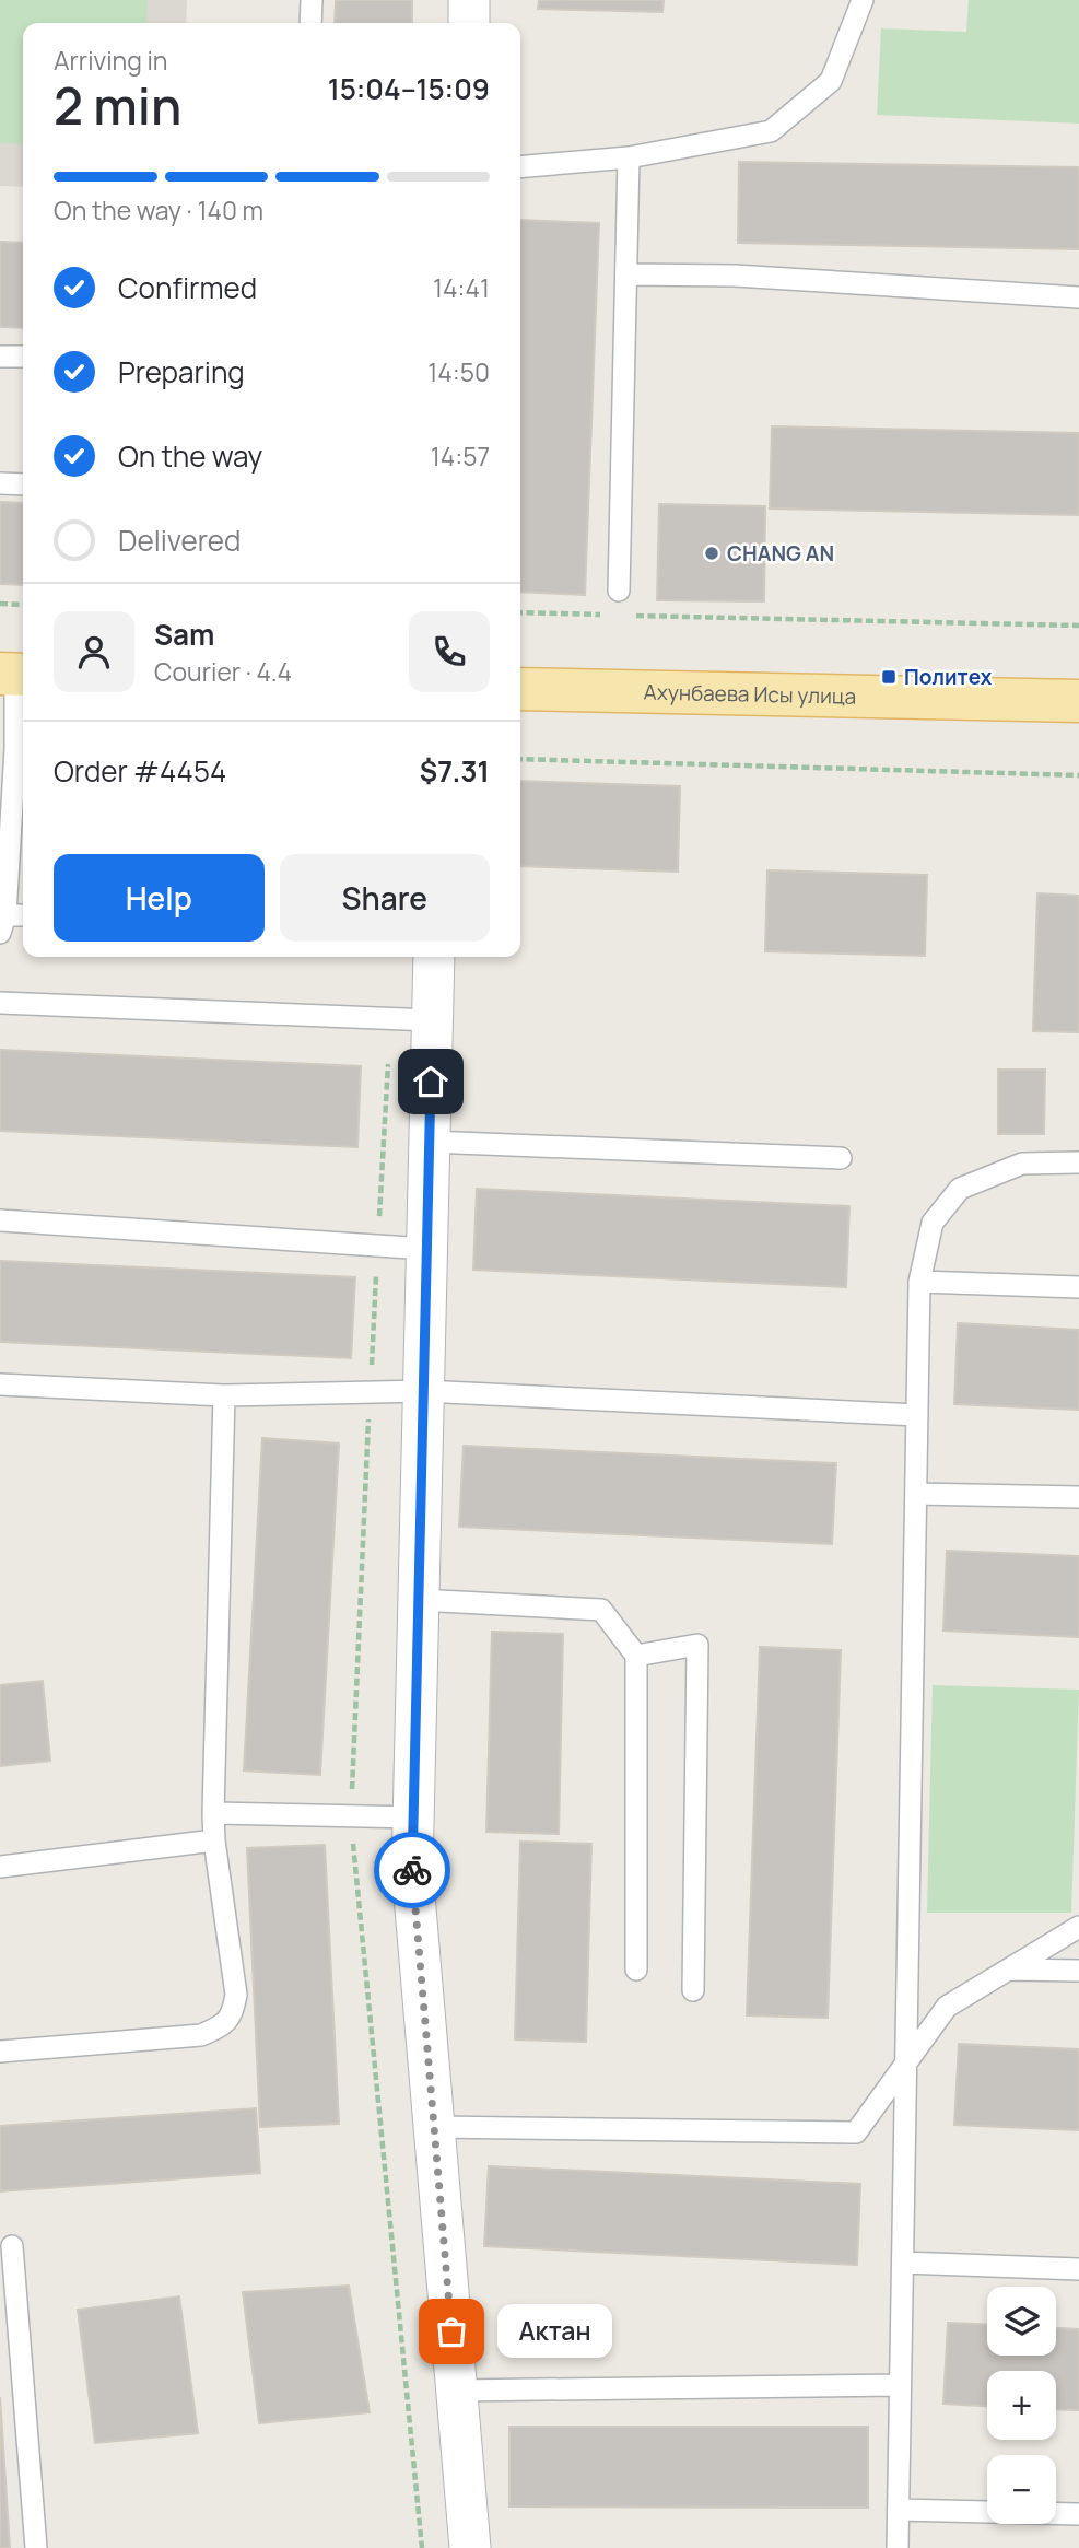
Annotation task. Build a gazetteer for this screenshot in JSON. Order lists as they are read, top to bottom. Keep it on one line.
{"streets":{"main road":["Ахунбаева Исы улица"]},"places":{"other":["CHANG AN","Актан"],"transit":["Политех"]},"page":{"heading":["2 min","Arriving in","15:04–15:09"],"panel":["Sam","Courier · 4.4","Order #4454","$7.31"],"bar":"On the way · 140 m","list":[["Confirmed","14:41"],["Preparing","14:50"],["On the way","14:57"],"Delivered"],"buttons":["Help","Share"],"map_buttons":["+","−"],"bubble":"Актан"}}
